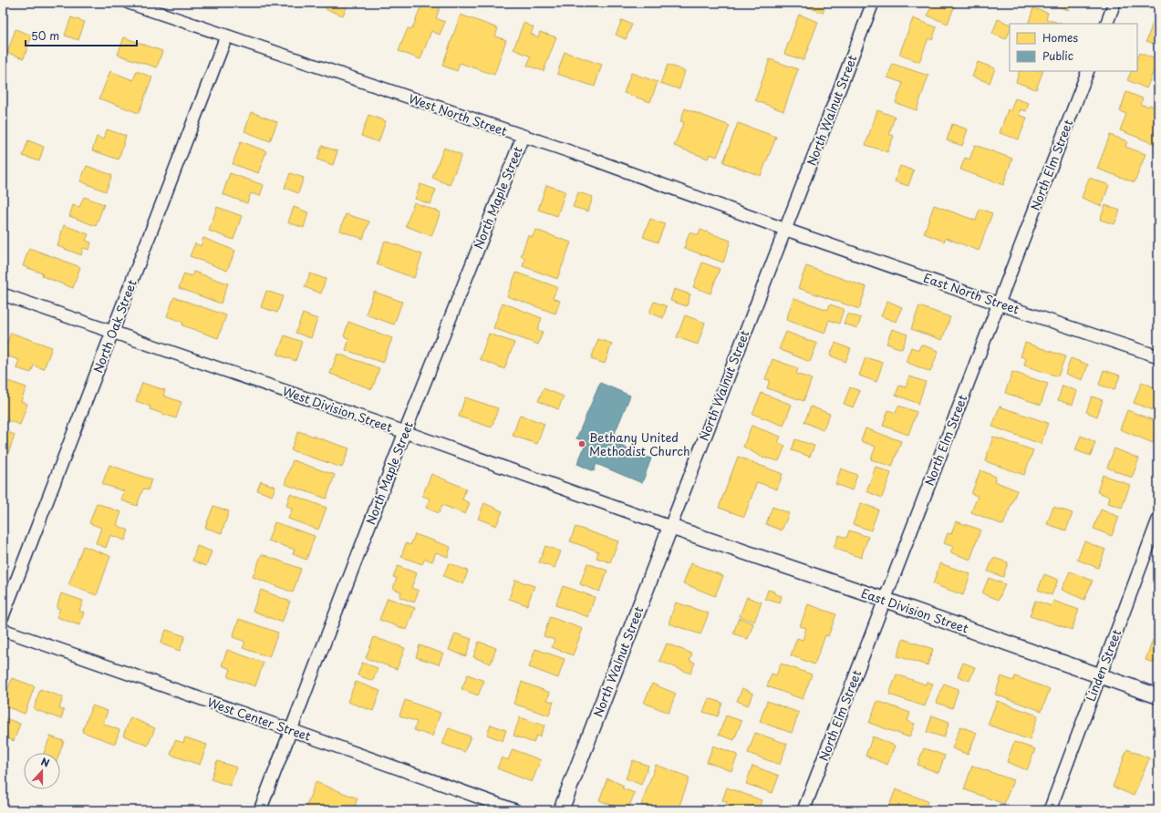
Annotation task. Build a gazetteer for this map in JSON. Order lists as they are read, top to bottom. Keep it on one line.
{"streets":{"street":["North Walnut Street","West North Street","North Elm Street","North Maple Street","East North Street","North Oak Street","West Division Street","East Division Street","Linden Street","West Center Street"]},"crossings":[["North Walnut Street","West North Street"],["North Walnut Street","East North Street"],["North Walnut Street","West Division Street"],["North Walnut Street","East Division Street"],["West North Street","North Maple Street"],["West North Street","East North Street"],["West North Street","North Oak Street"],["North Elm Street","East North Street"],["North Elm Street","East Division Street"],["North Maple Street","West Division Street"],["North Maple Street","West Center Street"],["North Oak Street","West Division Street"],["West Division Street","East Division Street"],["East Division Street","Linden Street"]],"places":["Bethany United Methodist Church"],"legend":["Homes","Public"],"scale_bar":"50 m","north":"top"}
